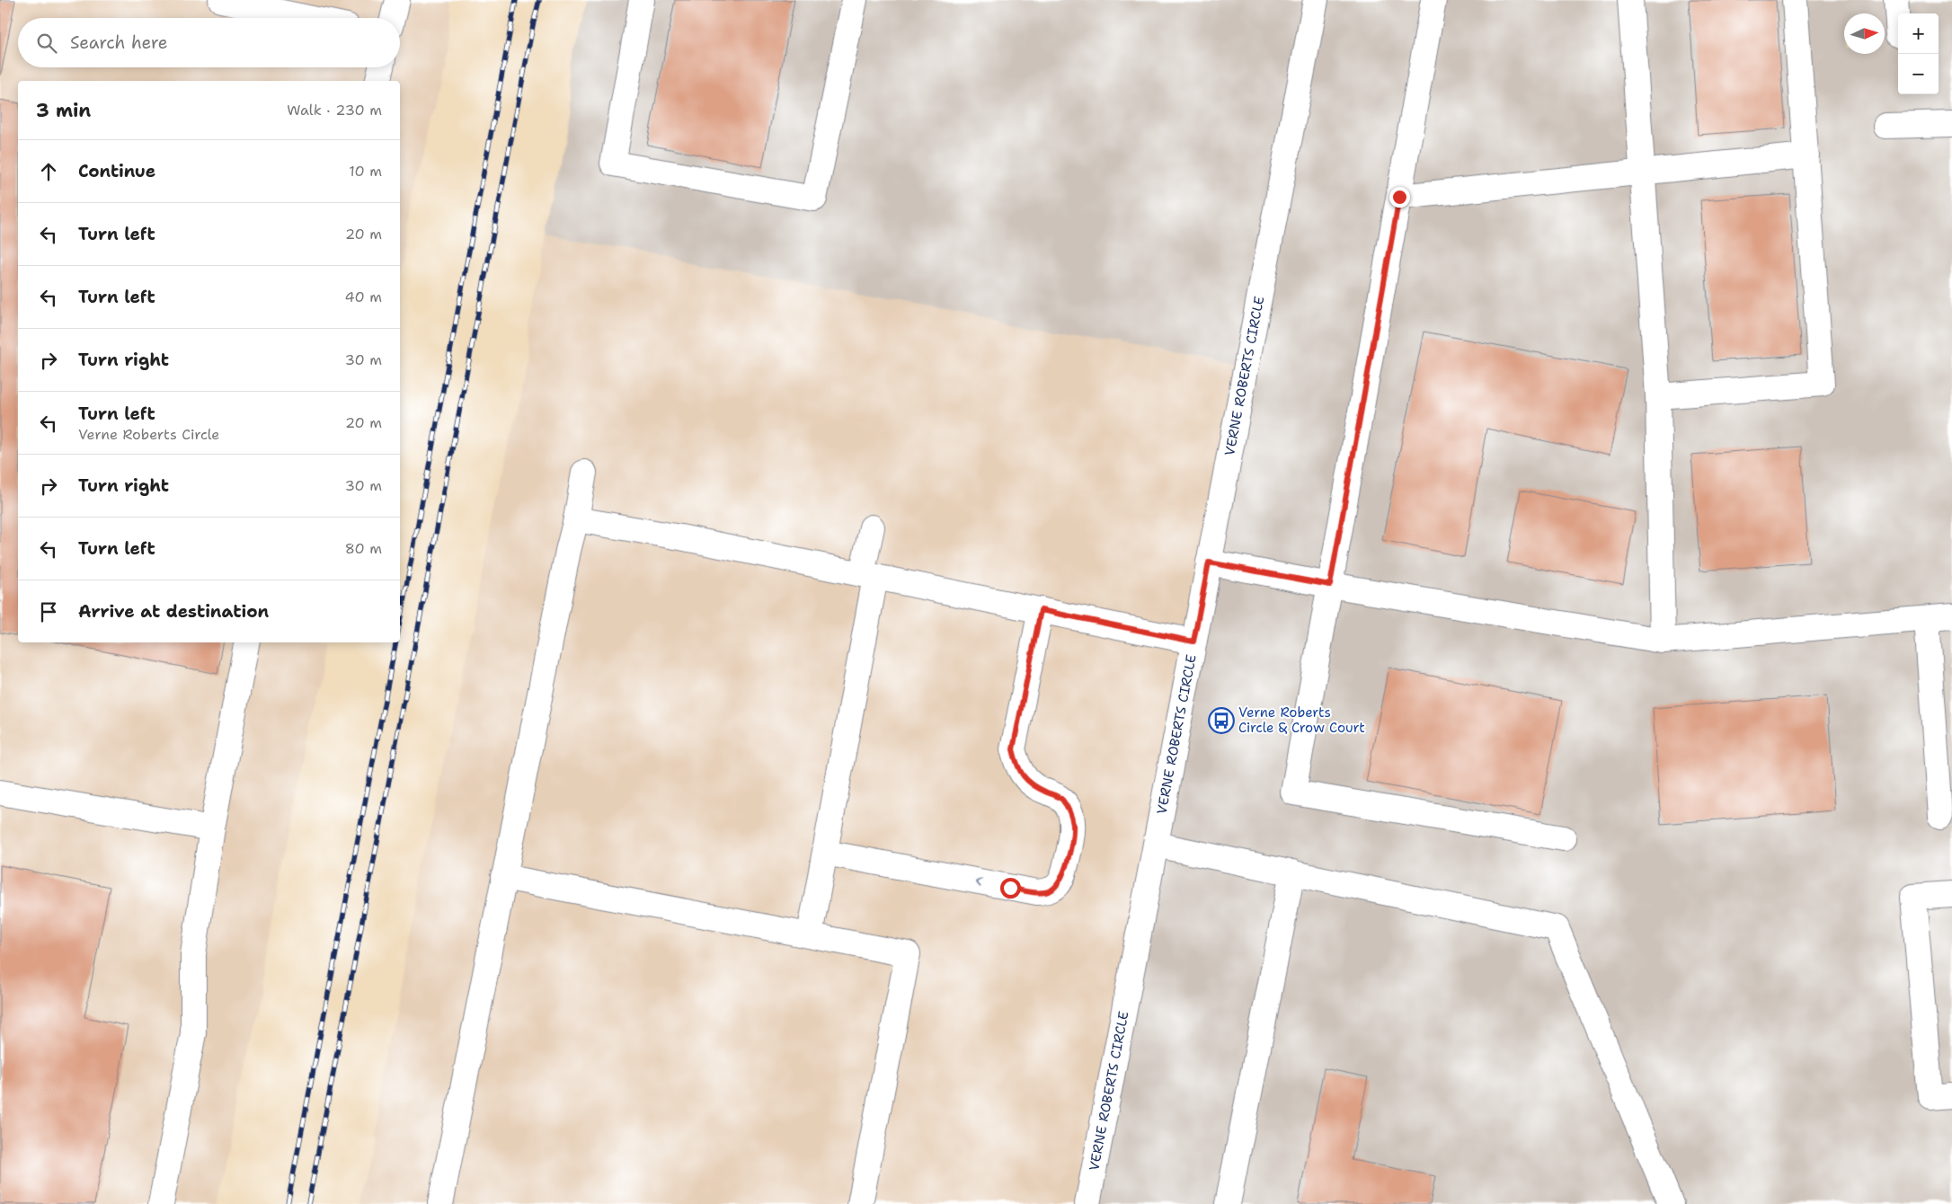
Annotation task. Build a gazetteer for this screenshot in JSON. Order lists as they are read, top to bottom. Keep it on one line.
{"streets":{"street":["VERNE ROBERTS CIRCLE"]},"places":{"bus stop":["Verne Roberts Circle & Crow Court"]},"north":"right","page":{"map_buttons":["+","−"],"search":"Search here","heading":["3 min","Walk · 230 m"],"list":[["Continue","10 m"],["Turn left","20 m"],["Turn left","40 m"],["Turn right","30 m"],["Turn left","Verne Roberts Circle","20 m"],["Turn right","30 m"],["Turn left","80 m"],"Arrive at destination"]}}
